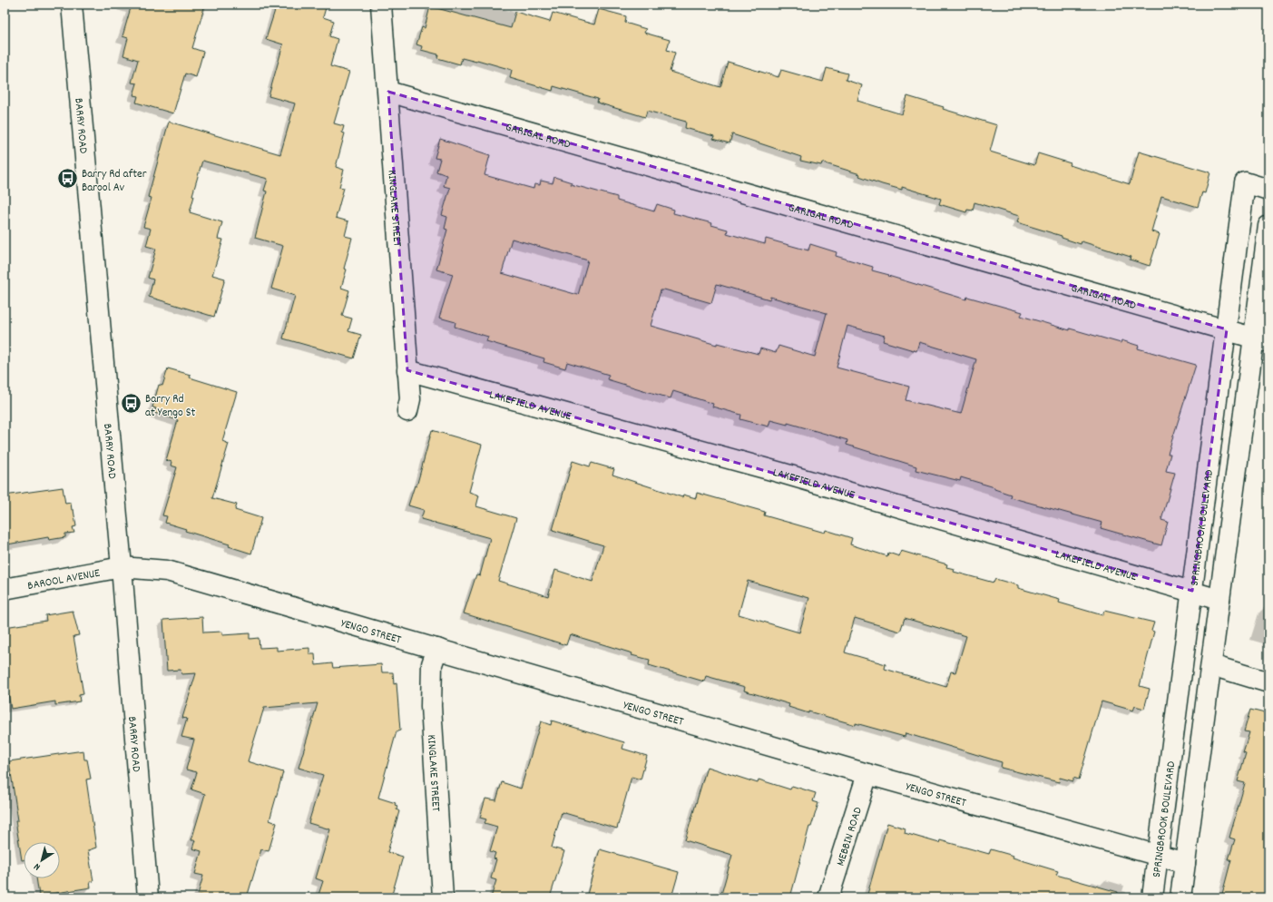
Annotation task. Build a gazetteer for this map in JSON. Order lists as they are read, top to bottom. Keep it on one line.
{"streets":{"street":["BARRY ROAD","GARIGAL ROAD","KINGLAKE STREET","LAKEFIELD AVENUE","SPRINGBROOK BOULEVARD","BAROOL AVENUE","YENGO STREET","MEBBIN ROAD"]},"crossings":[["BARRY ROAD","BAROOL AVENUE"],["BARRY ROAD","YENGO STREET"],["GARIGAL ROAD","KINGLAKE STREET"],["GARIGAL ROAD","SPRINGBROOK BOULEVARD"],["KINGLAKE STREET","LAKEFIELD AVENUE"],["KINGLAKE STREET","YENGO STREET"],["LAKEFIELD AVENUE","SPRINGBROOK BOULEVARD"],["SPRINGBROOK BOULEVARD","YENGO STREET"],["BAROOL AVENUE","YENGO STREET"],["YENGO STREET","MEBBIN ROAD"]],"places":{"bus stop":["Barry Rd after Barool Av","Barry Rd at Yengo St"]},"north":"bottom left"}
